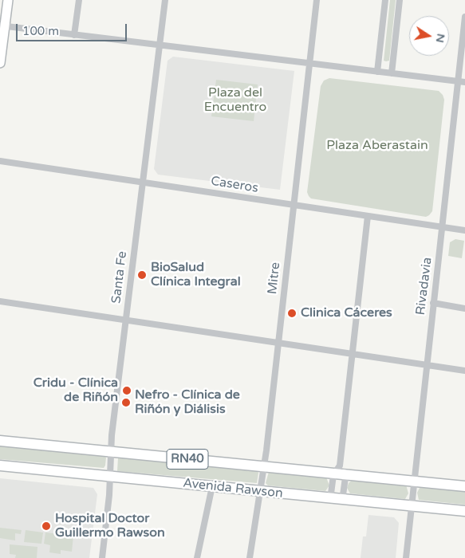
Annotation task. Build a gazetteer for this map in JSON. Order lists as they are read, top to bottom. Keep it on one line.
{"streets":{"main road":["RN40","Avenida Rawson"],"street":["Caseros","Santa Fe","Mitre","Rivadavia"]},"crossings":[["Caseros","Santa Fe"],["Caseros","Mitre"],["Caseros","Rivadavia"],["Santa Fe","Avenida Rawson"],["Mitre","Avenida Rawson"],["Rivadavia","Avenida Rawson"]],"parks":["Plaza del Encuentro","Plaza Aberastain"],"places":["BioSalud Clínica Integral","Clinica Cáceres","Cridu - Clínica de Riñón","Nefro - Clínica de Riñón y Diálisis","Hospital Doctor Guillermo Rawson"],"scale_bar":"100 m","north":"right"}
